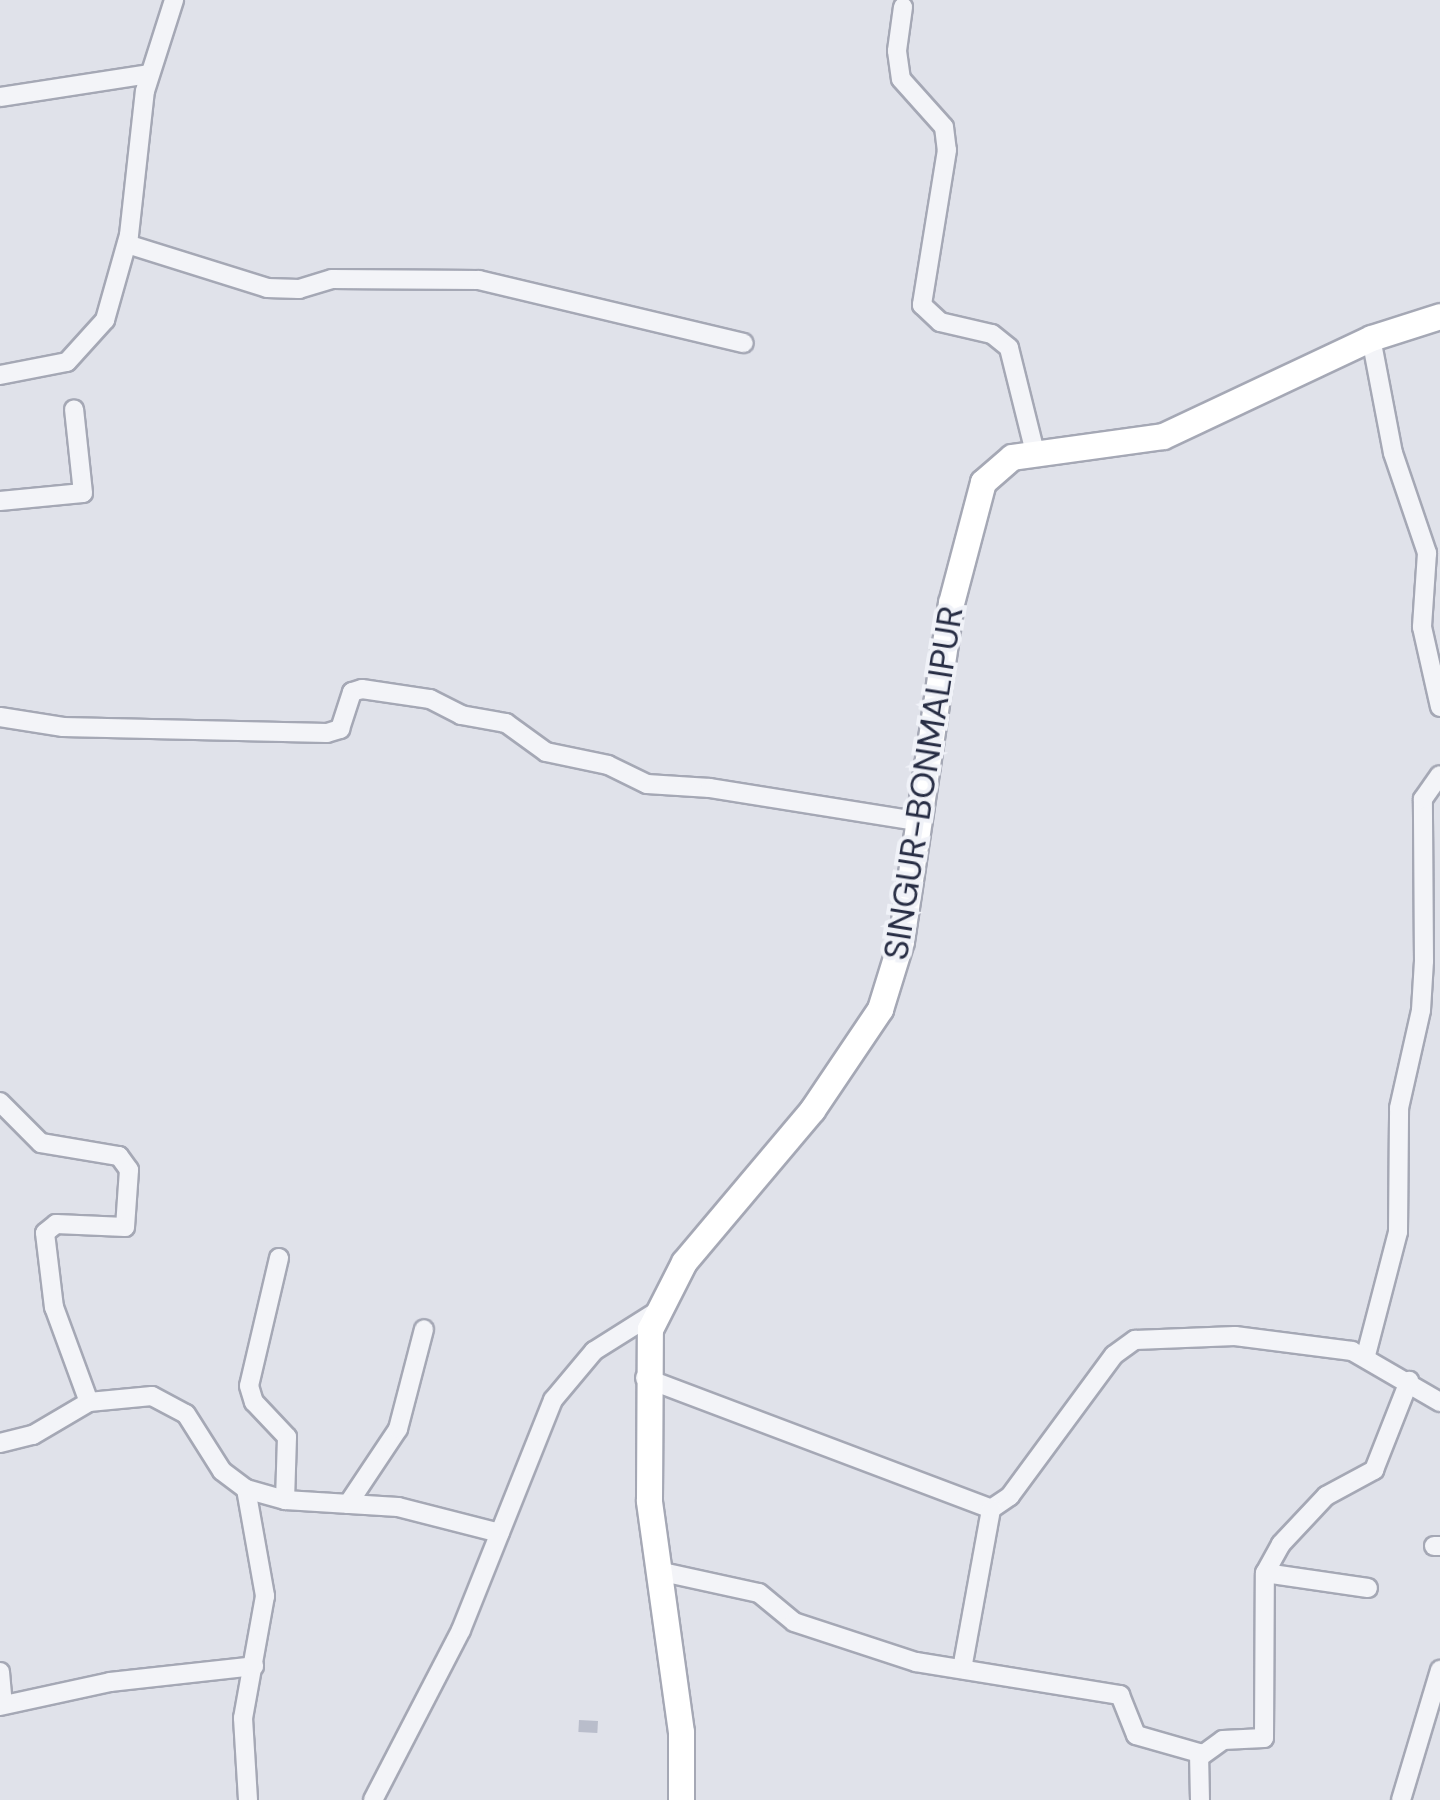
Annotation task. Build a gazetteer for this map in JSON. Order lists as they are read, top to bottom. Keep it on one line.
{"streets":{"street":["SINGUR-BONMALIPUR"]}}
